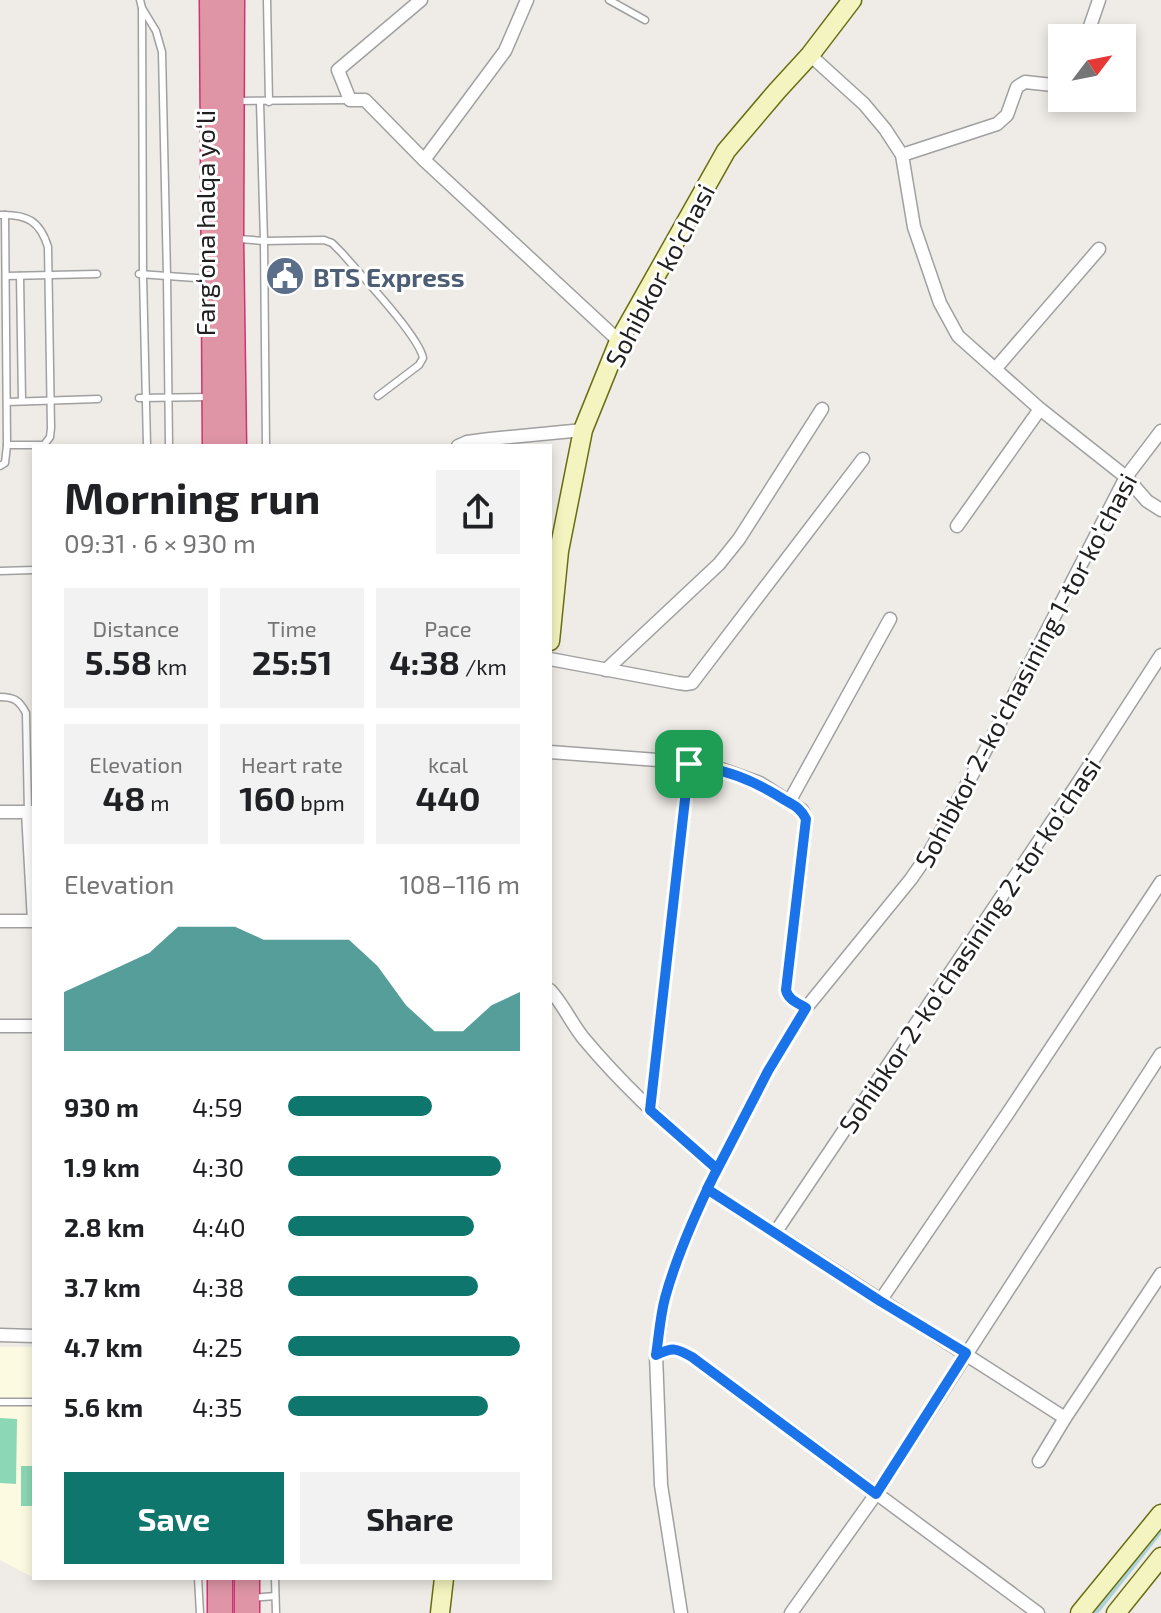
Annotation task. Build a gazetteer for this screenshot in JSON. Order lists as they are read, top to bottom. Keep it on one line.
{"streets":{"highway":["Farg‘ona halqa yo‘li"],"street":["Sohibkor ko'chasi","Sohibkor 2-ko‘chasining 1-tor ko‘chasi","Sohibkor 2-ko‘chasining 2-tor ko‘chasi"]},"places":{"public building":["BTS Express"]},"north":"top right","page":{"heading":["Morning run","09:31 · 6 × 930 m"],"stats":[["Distance","5.58 km"],["Time","25:51"],["Pace","4:38 /km"],["Elevation","48 m"],["Heart rate","160 bpm"],["kcal","440"]],"chart":["Elevation","108–116 m"],"list":[{"name":"930 m","note":"4:59"},{"name":"1.9 km","note":"4:30"},{"name":"2.8 km","note":"4:40"},{"name":"3.7 km","note":"4:38"},{"name":"4.7 km","note":"4:25"},{"name":"5.6 km","note":"4:35"}],"buttons":["Save","Share"]}}
